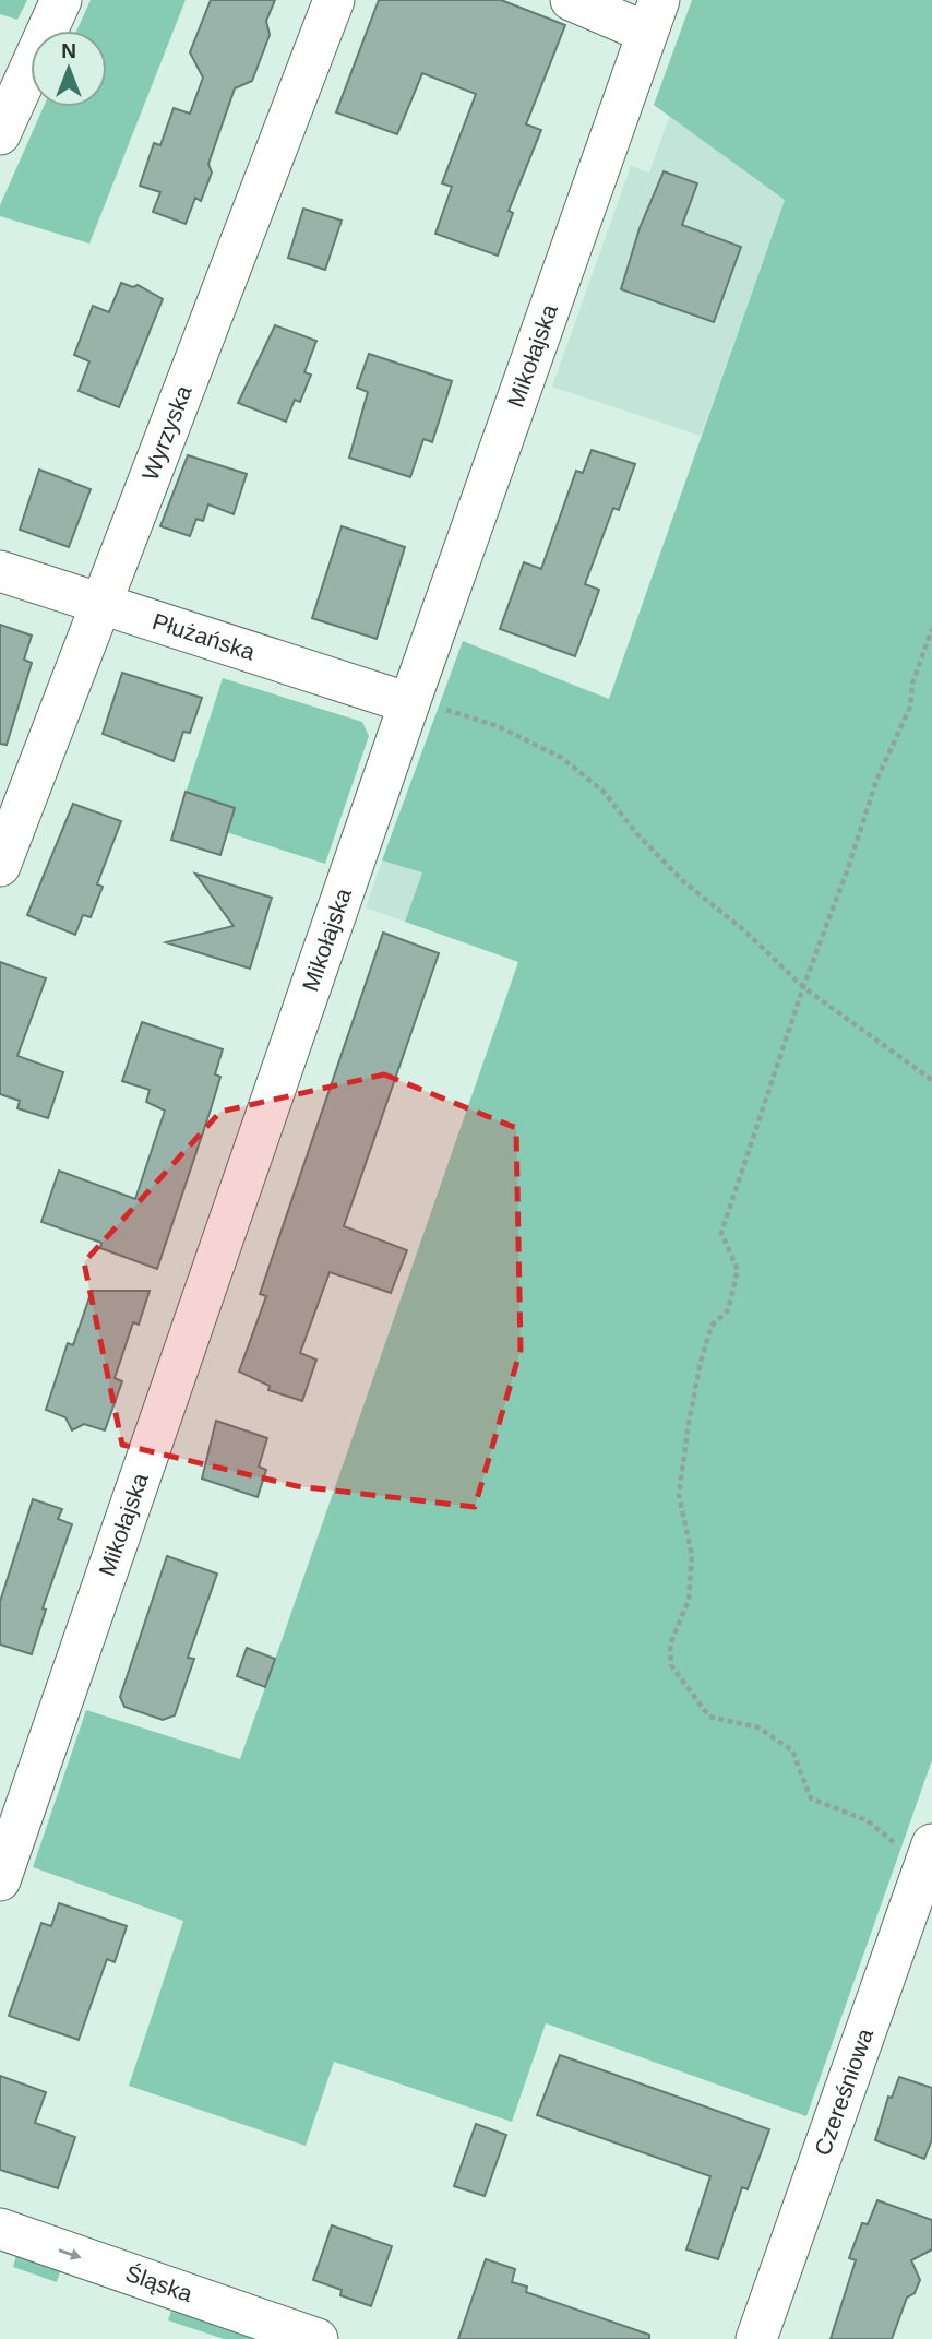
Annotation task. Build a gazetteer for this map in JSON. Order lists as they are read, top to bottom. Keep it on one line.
{"streets":{"street":["Mikołajska","Wyrzyska","Płużańska","Czereśniowa","Śląska"]},"crossings":[["Mikołajska","Płużańska"],["Wyrzyska","Płużańska"]],"one_way":["Śląska"],"north":"top"}
